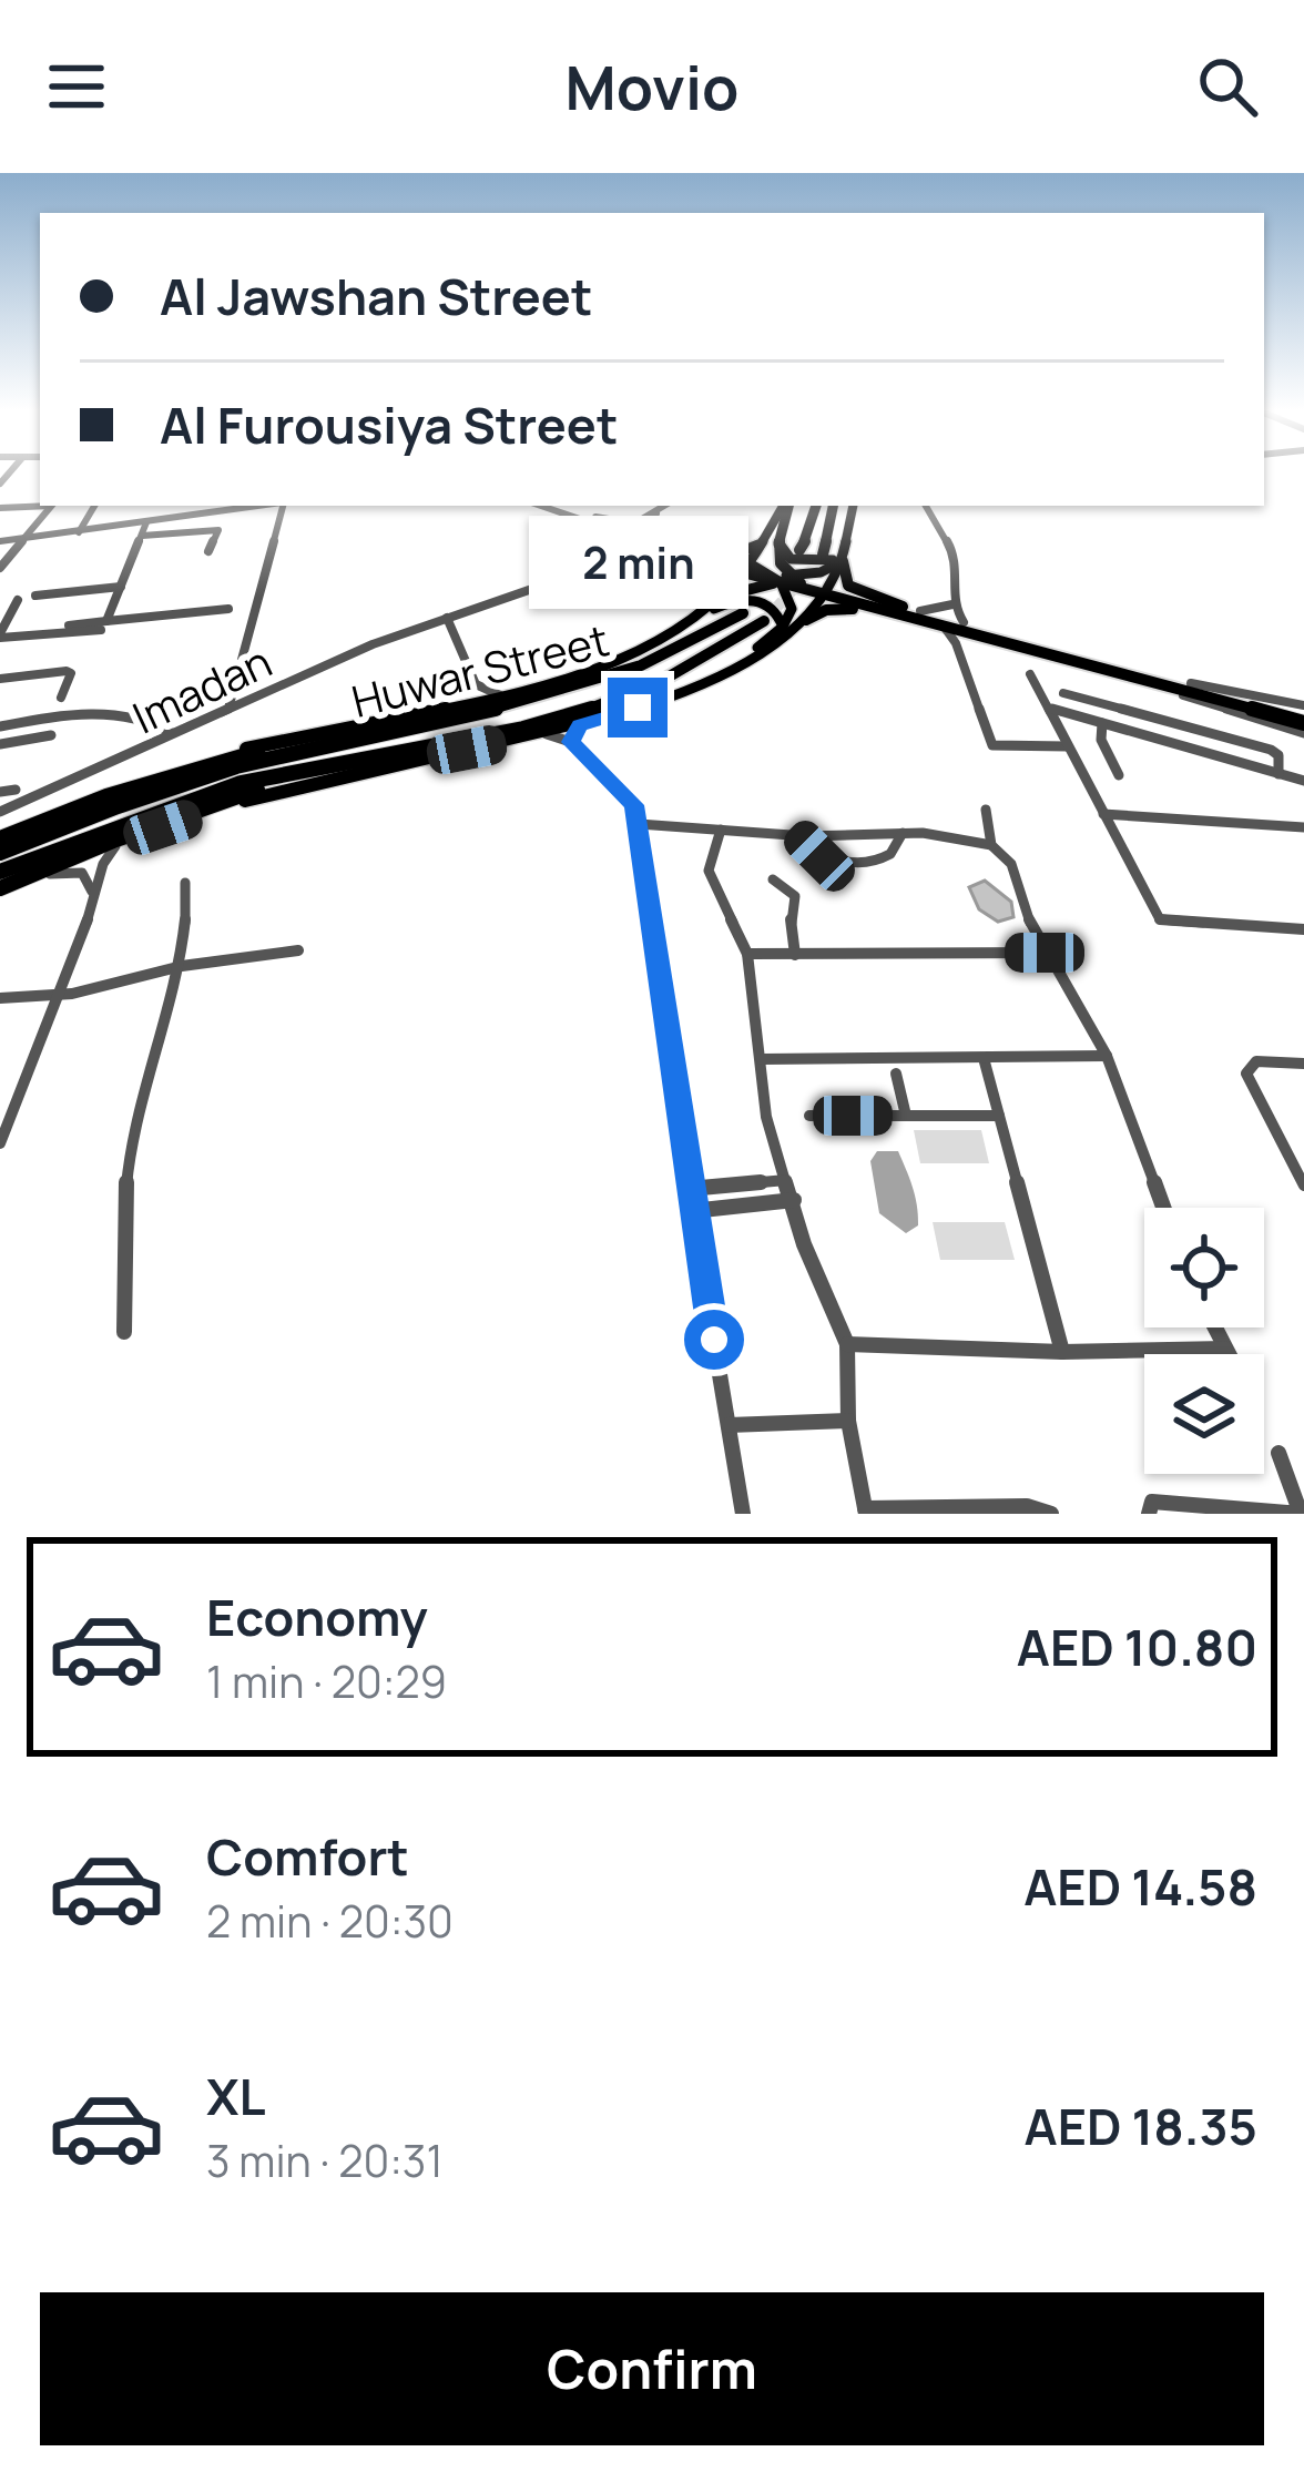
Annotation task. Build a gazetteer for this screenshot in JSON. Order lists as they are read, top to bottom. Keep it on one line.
{"streets":{"highway":["Huwar Street"],"street":["Imadan"]},"page":{"header":"Movio","banner":["Al Jawshan Street","Al Furousiya Street"],"bubble":"2 min","list":[{"name":"Economy","note":"1 min · 20:29","value":"AED 10.80"},{"name":"Comfort","note":"2 min · 20:30","value":"AED 14.58"},{"name":"XL","note":"3 min · 20:31","value":"AED 18.35"}],"buttons":"Confirm"}}
